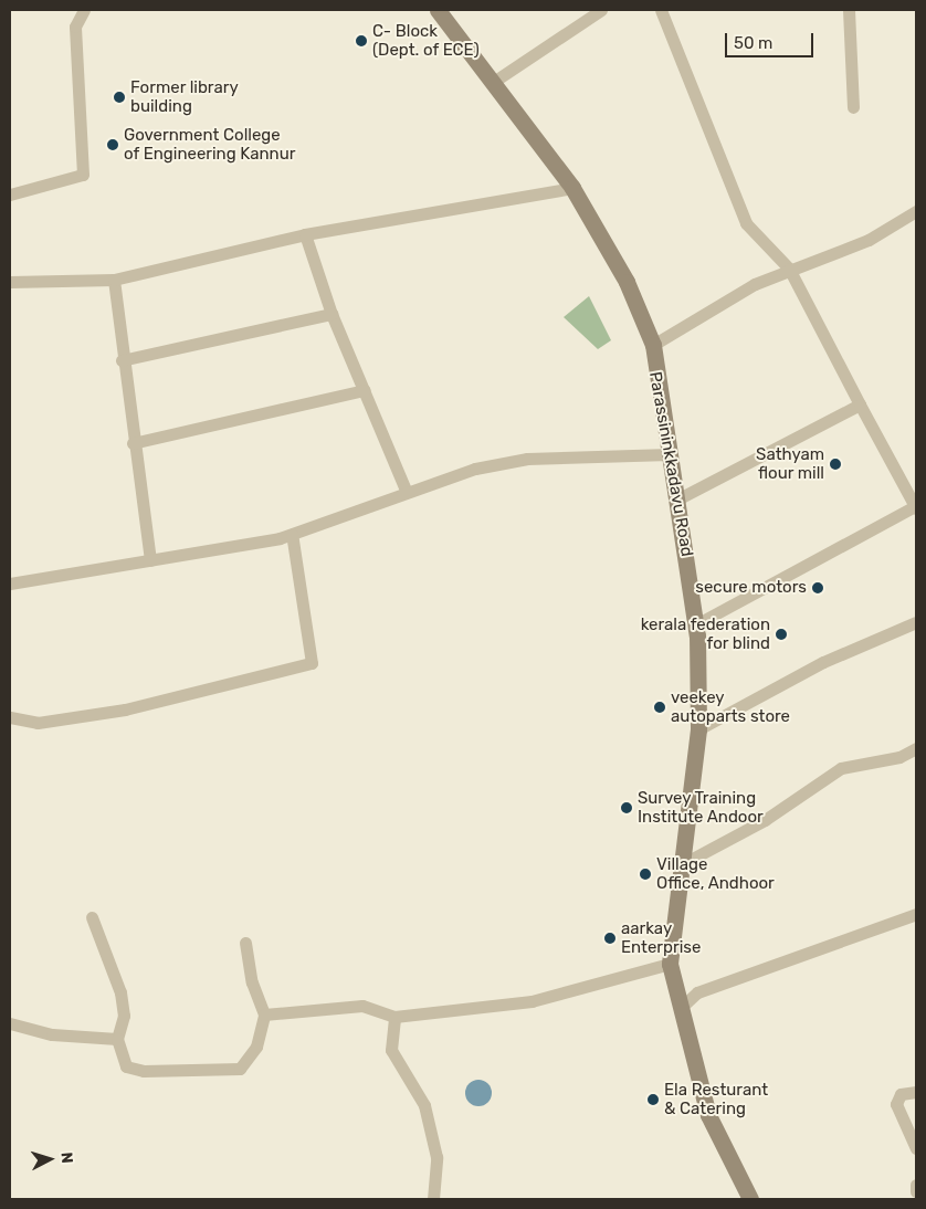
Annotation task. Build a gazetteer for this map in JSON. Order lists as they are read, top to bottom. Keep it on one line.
{"streets":{"main road":["Parassininkkadavu Road"]},"places":["C- Block (Dept. of ECE)","Former library building","Government College of Engineering Kannur","Sathyam flour mill","secure motors","kerala federation for blind","veekey autoparts store","Survey Training Institute Andoor","Village Office, Andhoor","aarkay Enterprise","Ela Resturant & Catering"],"scale_bar":"50 m","north":"right"}
